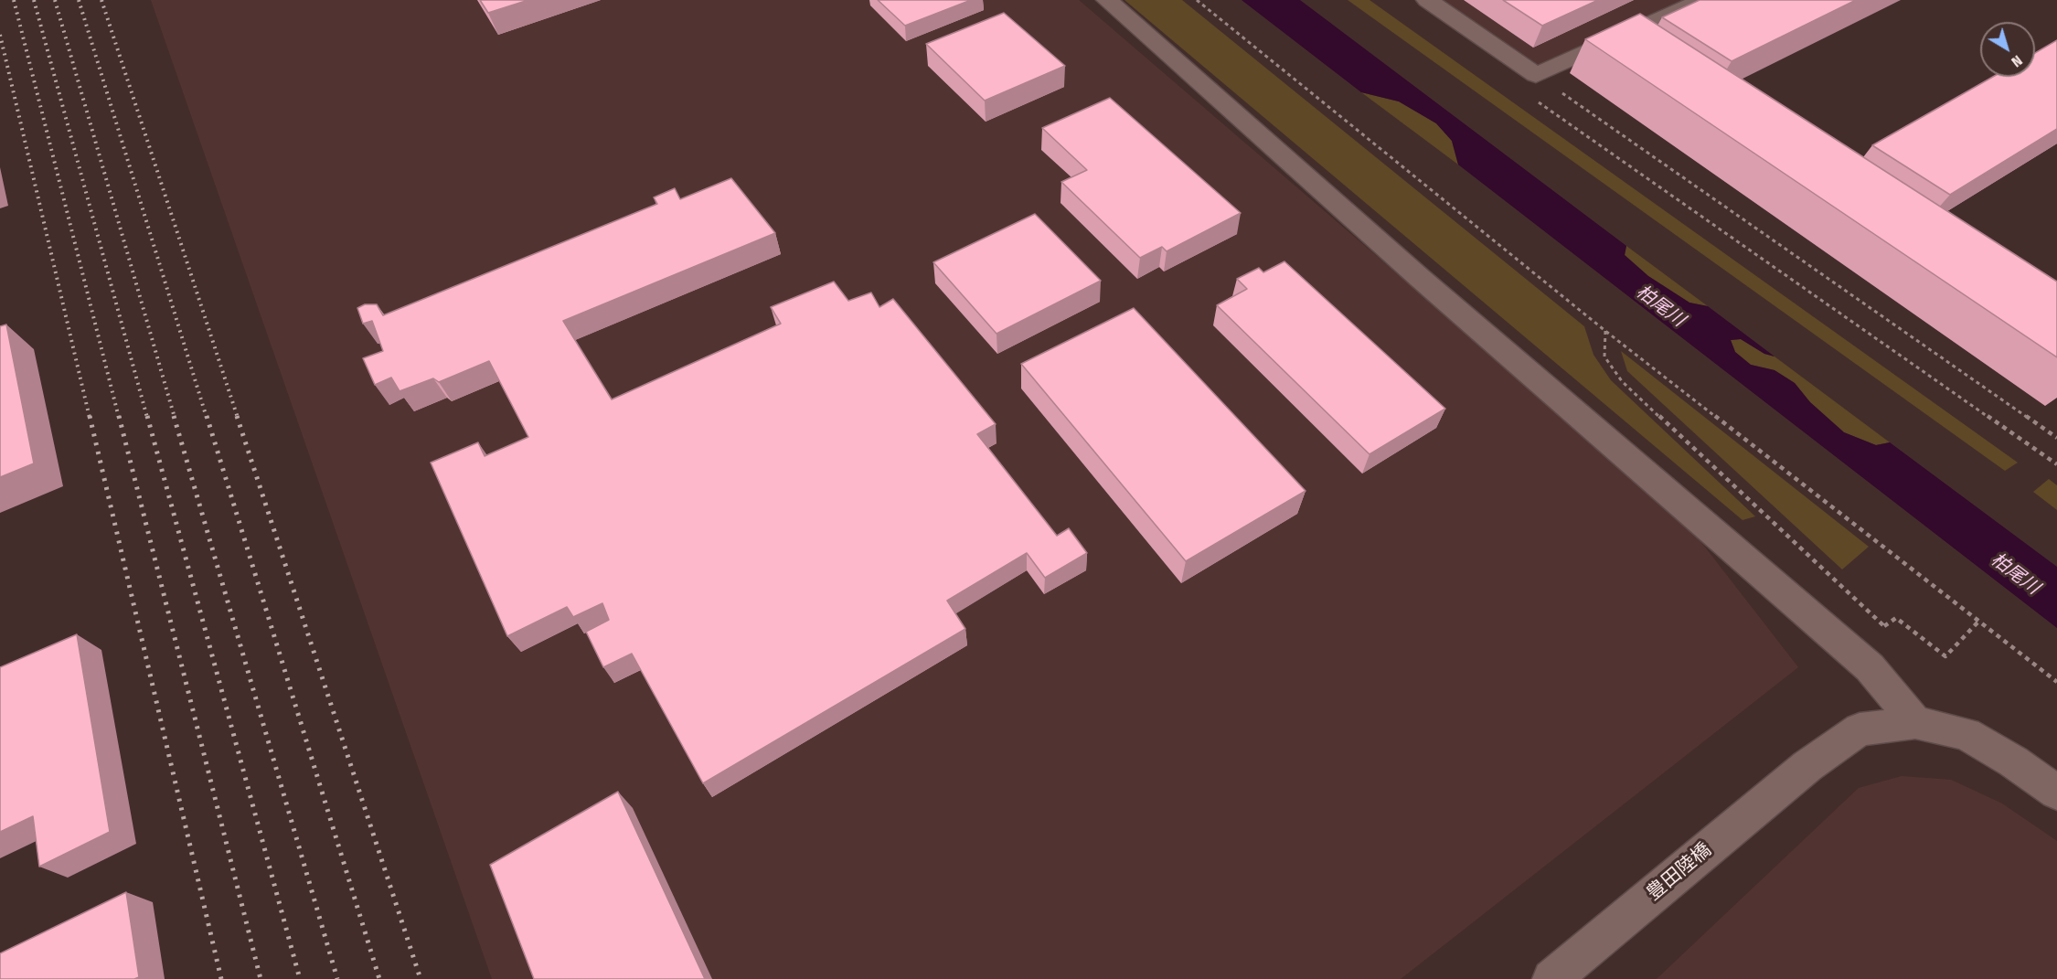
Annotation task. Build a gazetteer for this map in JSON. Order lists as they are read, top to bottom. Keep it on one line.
{"streets":{"street":["豊田陸橋"]},"water":["柏尾川"],"north":"bottom right"}
